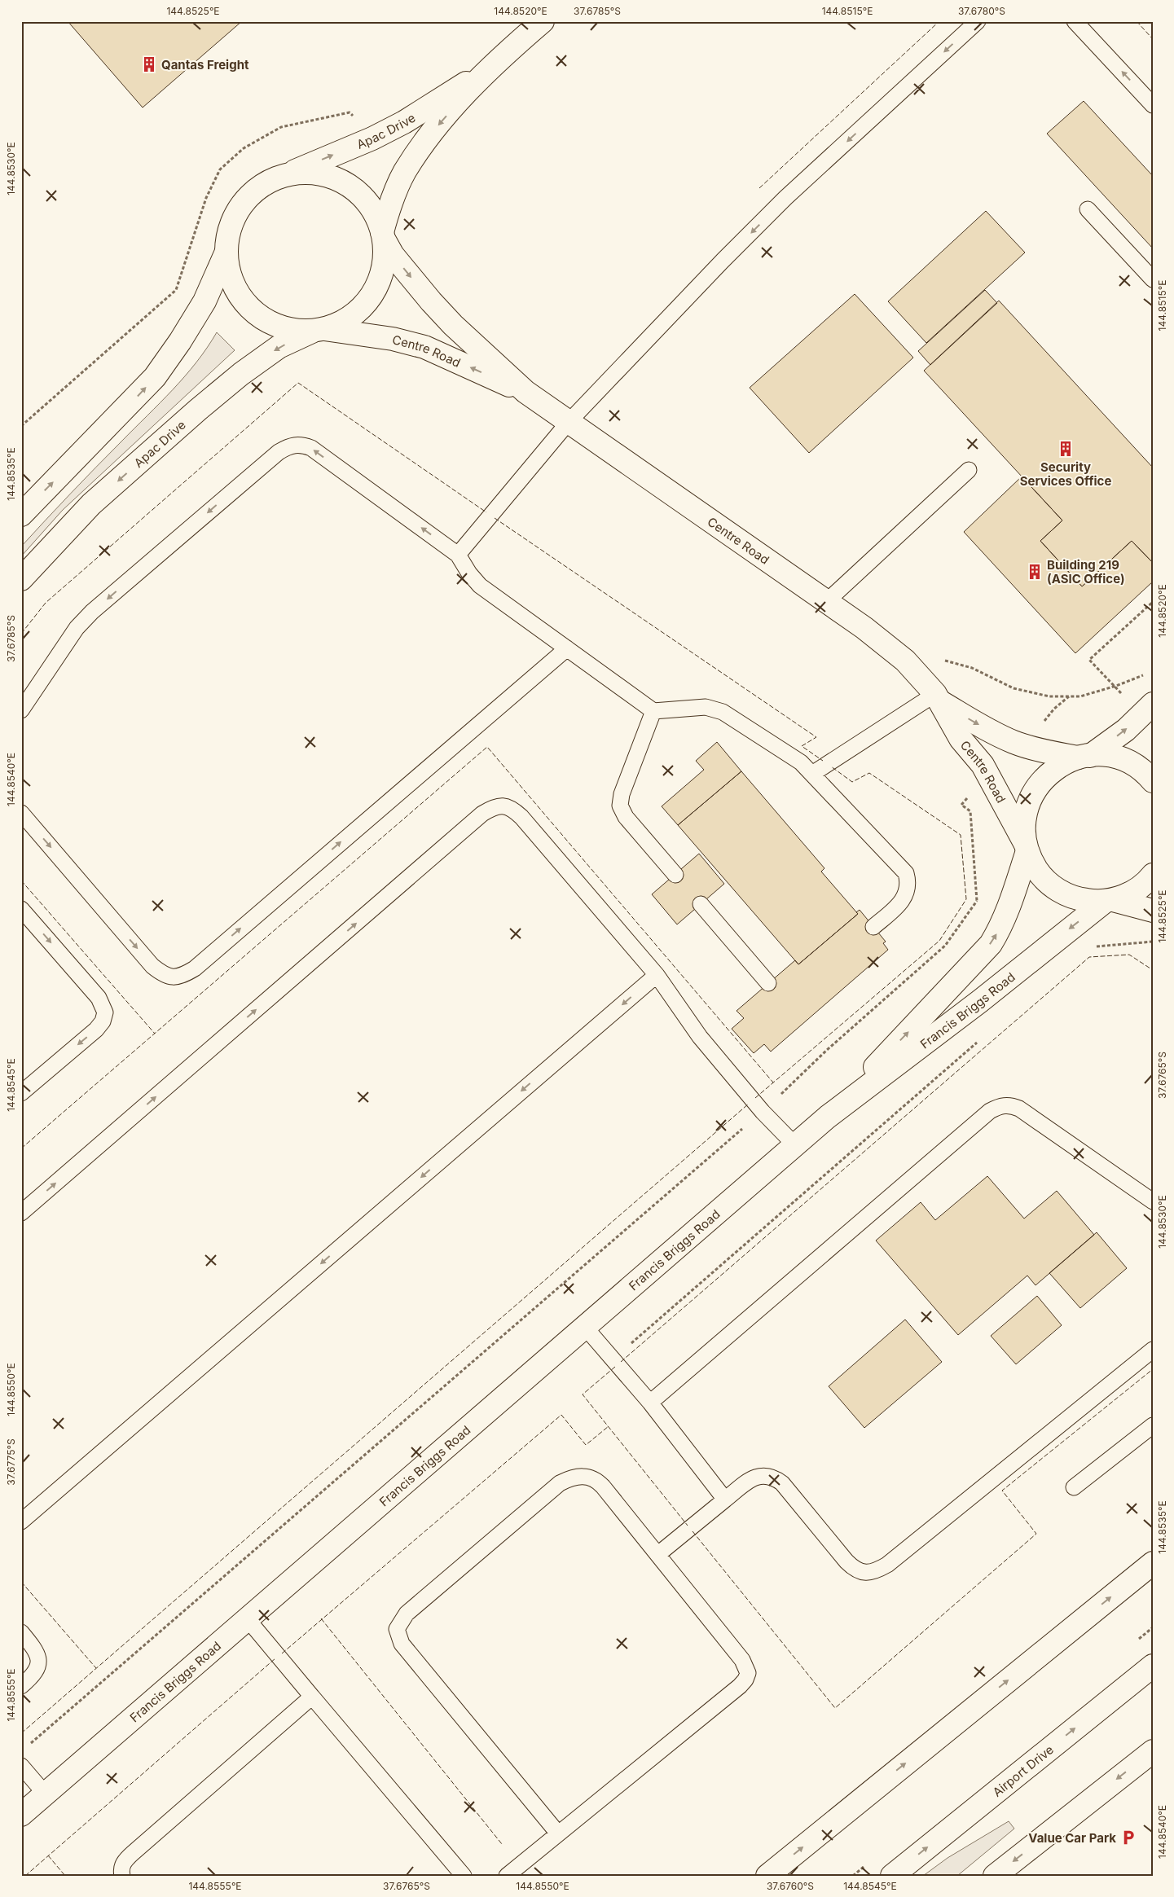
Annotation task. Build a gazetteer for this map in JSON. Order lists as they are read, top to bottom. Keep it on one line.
{"streets":{"street":["Apac Drive","Centre Road","Francis Briggs Road","Airport Drive"]},"crossings":[["Apac Drive","Centre Road"],["Centre Road","Francis Briggs Road"]],"places":{"building":["Qantas Freight","Security Services Office","Building 219 (ASIC Office)"],"parking":["Value Car Park"]},"coordinates":["144.8525°E","144.8520°E","37.6785°S","144.8515°E","37.6780°S","144.8530°E","144.8535°E","144.8540°E","37.6765°S","144.8545°E","144.8550°E","37.6775°S","144.8555°E","37.6760°S"]}
